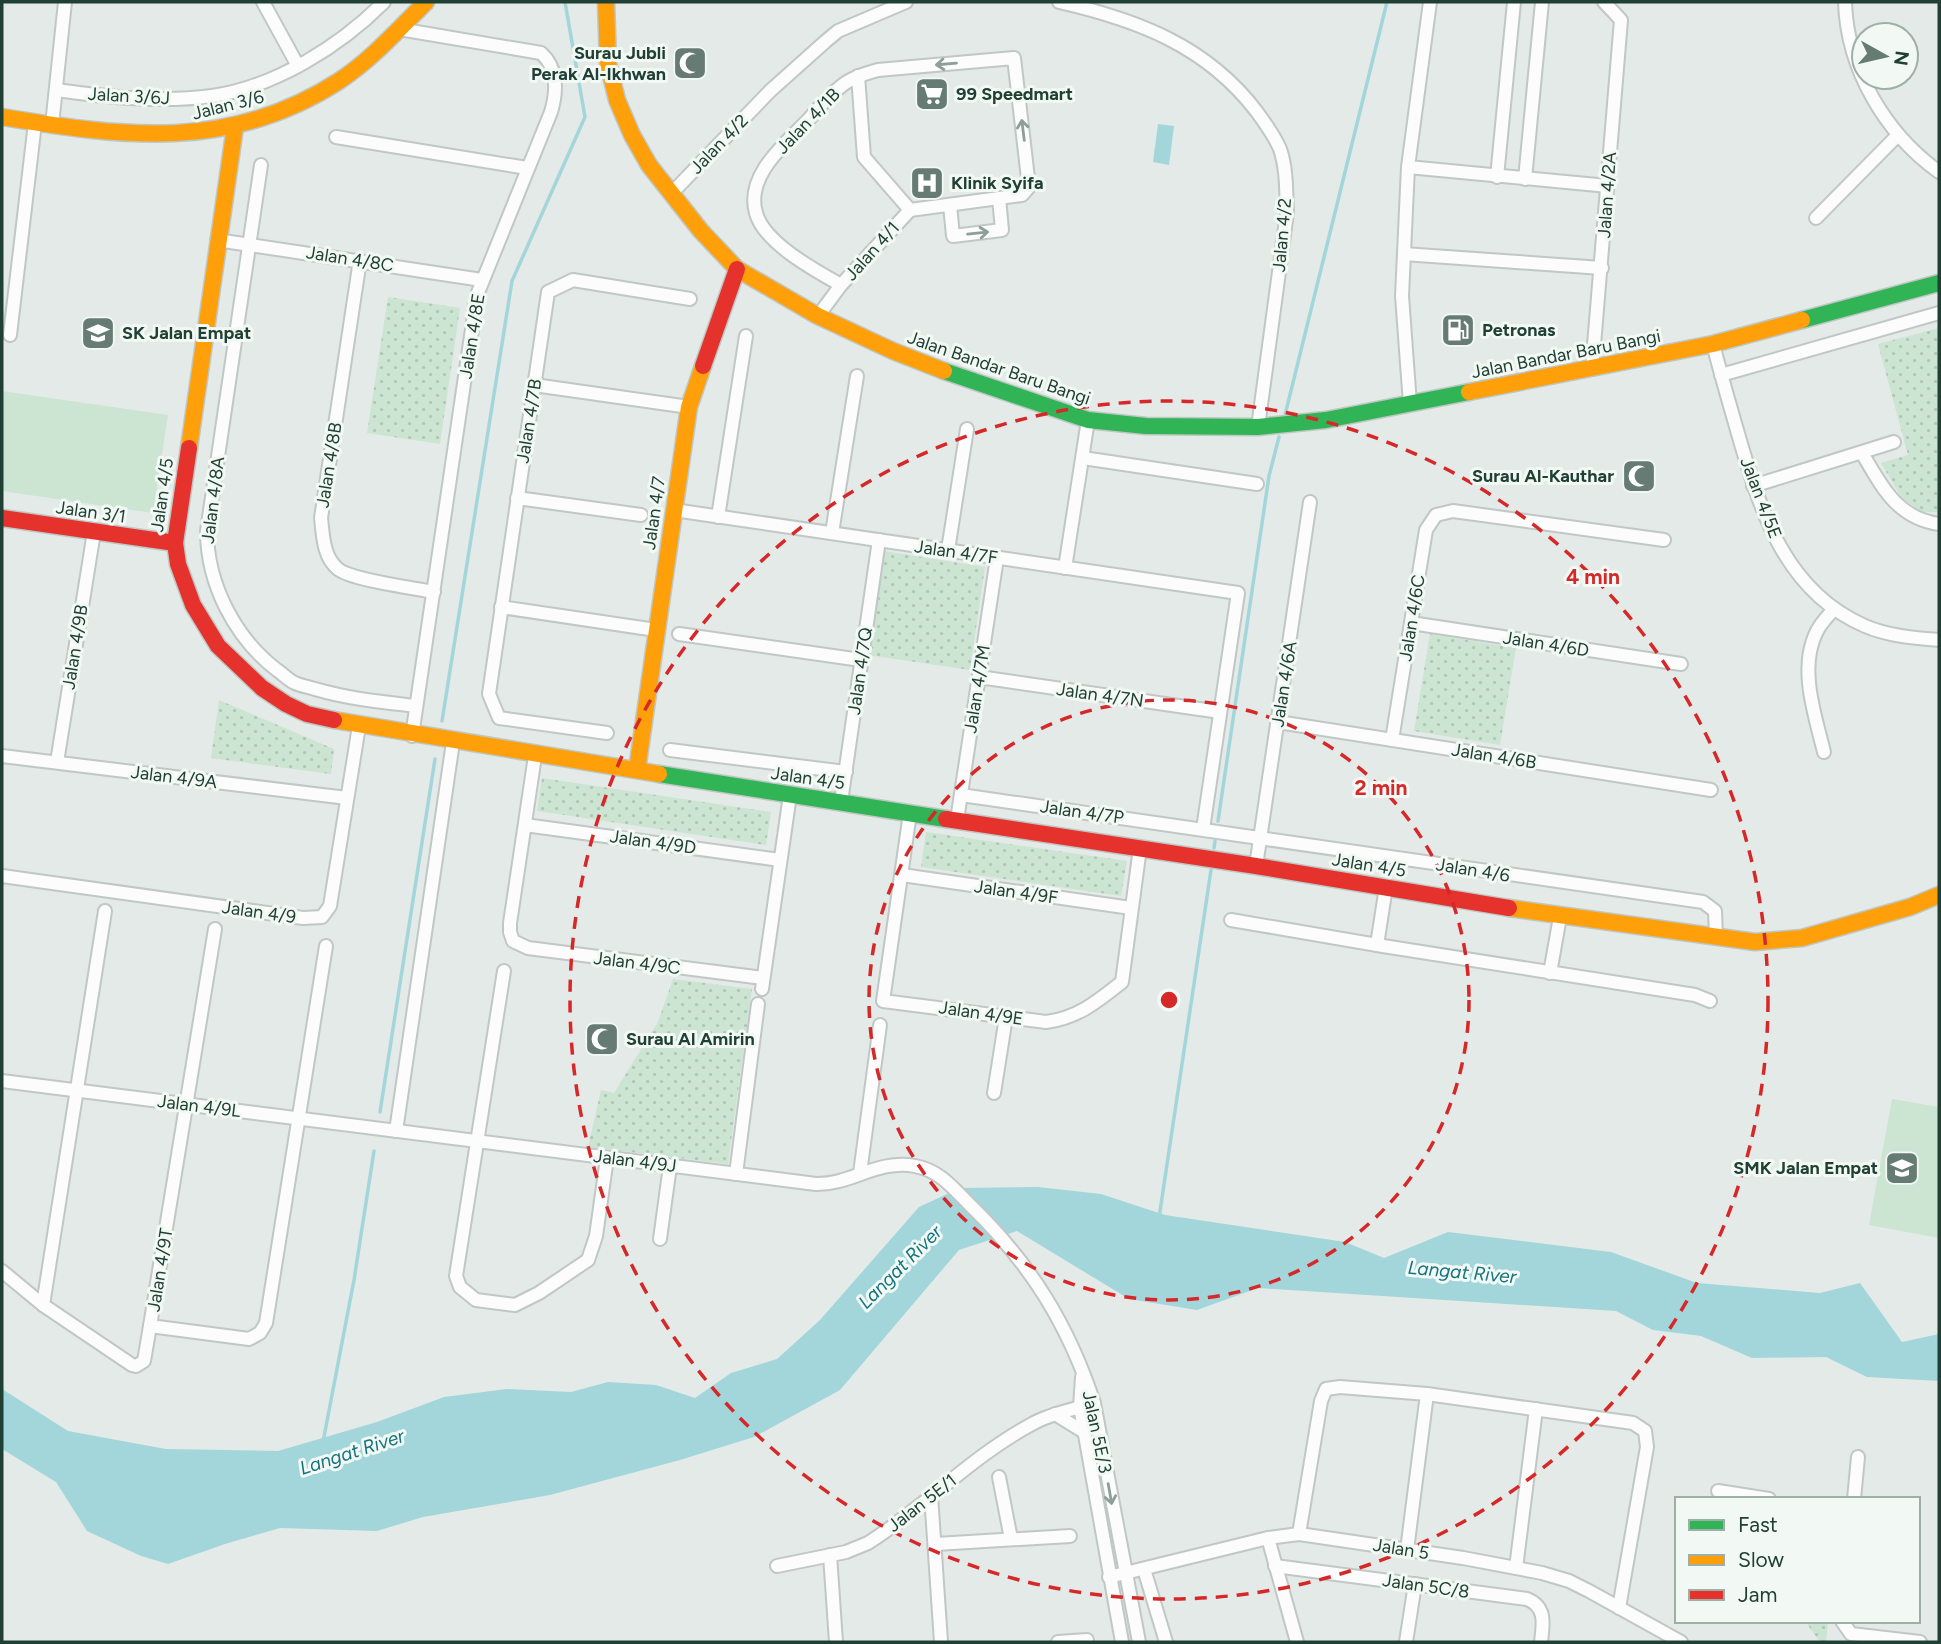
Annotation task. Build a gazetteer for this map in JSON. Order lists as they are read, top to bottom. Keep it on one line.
{"streets":{"street":["Jalan 3/6J","Jalan 3/6","Jalan 4/1B","Jalan 4/2","Jalan 4/2A","Jalan 4/1","Jalan 4/8C","Jalan 4/8E","Jalan Bandar Baru Bangi","Jalan 4/7B","Jalan 4/8B","Jalan 4/5","Jalan 4/5E","Jalan 4/8A","Jalan 3/1","Jalan 4/7","Jalan 4/7F","Jalan 4/6C","Jalan 4/6D","Jalan 4/9B","Jalan 4/7Q","Jalan 4/6A","Jalan 4/7M","Jalan 4/7N","Jalan 4/6B","Jalan 4/9A","Jalan 4/7P","Jalan 4/9D","Jalan 4/6","Jalan 4/9F","Jalan 4/9","Jalan 4/9C","Jalan 4/9E","Jalan 4/9L","Jalan 4/9J","Jalan 4/9T","Jalan 5E/3","Jalan 5E/1","Jalan 5","Jalan 5C/8"]},"crossings":[["Jalan 3/6","Jalan 4/8E"],["Jalan 3/6","Jalan 4/5"],["Jalan 4/1B","Jalan 4/1"],["Jalan 4/2","Jalan Bandar Baru Bangi"],["Jalan 4/2A","Jalan Bandar Baru Bangi"],["Jalan 4/1","Jalan Bandar Baru Bangi"],["Jalan 4/8C","Jalan 4/8E"],["Jalan 4/8C","Jalan 4/8B"],["Jalan 4/8C","Jalan 4/5"],["Jalan 4/8C","Jalan 4/8A"],["Jalan 4/8E","Jalan 4/8B"],["Jalan 4/8E","Jalan 4/5"],["Jalan 4/8E","Jalan 4/8A"],["Jalan Bandar Baru Bangi","Jalan 4/5E"],["Jalan Bandar Baru Bangi","Jalan 4/7"],["Jalan 4/5","Jalan 3/1"],["Jalan 4/5","Jalan 4/7"],["Jalan 4/5","Jalan 4/7Q"],["Jalan 4/5","Jalan 4/6A"],["Jalan 4/5","Jalan 4/7M"],["Jalan 4/5","Jalan 4/6"],["Jalan 4/5","Jalan 4/9"],["Jalan 4/5","Jalan 4/9C"],["Jalan 4/5","Jalan 4/9E"],["Jalan 3/1","Jalan 4/9B"],["Jalan 4/7","Jalan 4/7F"],["Jalan 4/7F","Jalan 4/7Q"],["Jalan 4/7F","Jalan 4/7M"],["Jalan 4/7F","Jalan 4/7N"],["Jalan 4/6C","Jalan 4/6D"],["Jalan 4/6C","Jalan 4/6B"],["Jalan 4/9B","Jalan 4/9A"],["Jalan 4/6A","Jalan 4/6B"],["Jalan 4/6A","Jalan 4/6"],["Jalan 4/7M","Jalan 4/7N"],["Jalan 4/7M","Jalan 4/7P"],["Jalan 4/9A","Jalan 4/9"],["Jalan 4/7P","Jalan 4/6"],["Jalan 4/9D","Jalan 4/9C"],["Jalan 4/9F","Jalan 4/9E"],["Jalan 4/9L","Jalan 4/9J"],["Jalan 4/9L","Jalan 4/9T"],["Jalan 4/9J","Jalan 5E/3"],["Jalan 5E/3","Jalan 5E/1"],["Jalan 5E/3","Jalan 5"]],"water":["Langat River"],"places":{"mosque":["Surau Jubli Perak Al-Ikhwan","Surau Al-Kauthar","Surau Al Amirin"],"supermarket":["99 Speedmart"],"hospital":["Klinik Syifa"],"fuel station":["Petronas"],"school or university":["SK Jalan Empat","SMK Jalan Empat"]},"legend":["Fast","Slow","Jam"],"north":"right","rings":["4 min","2 min"]}
